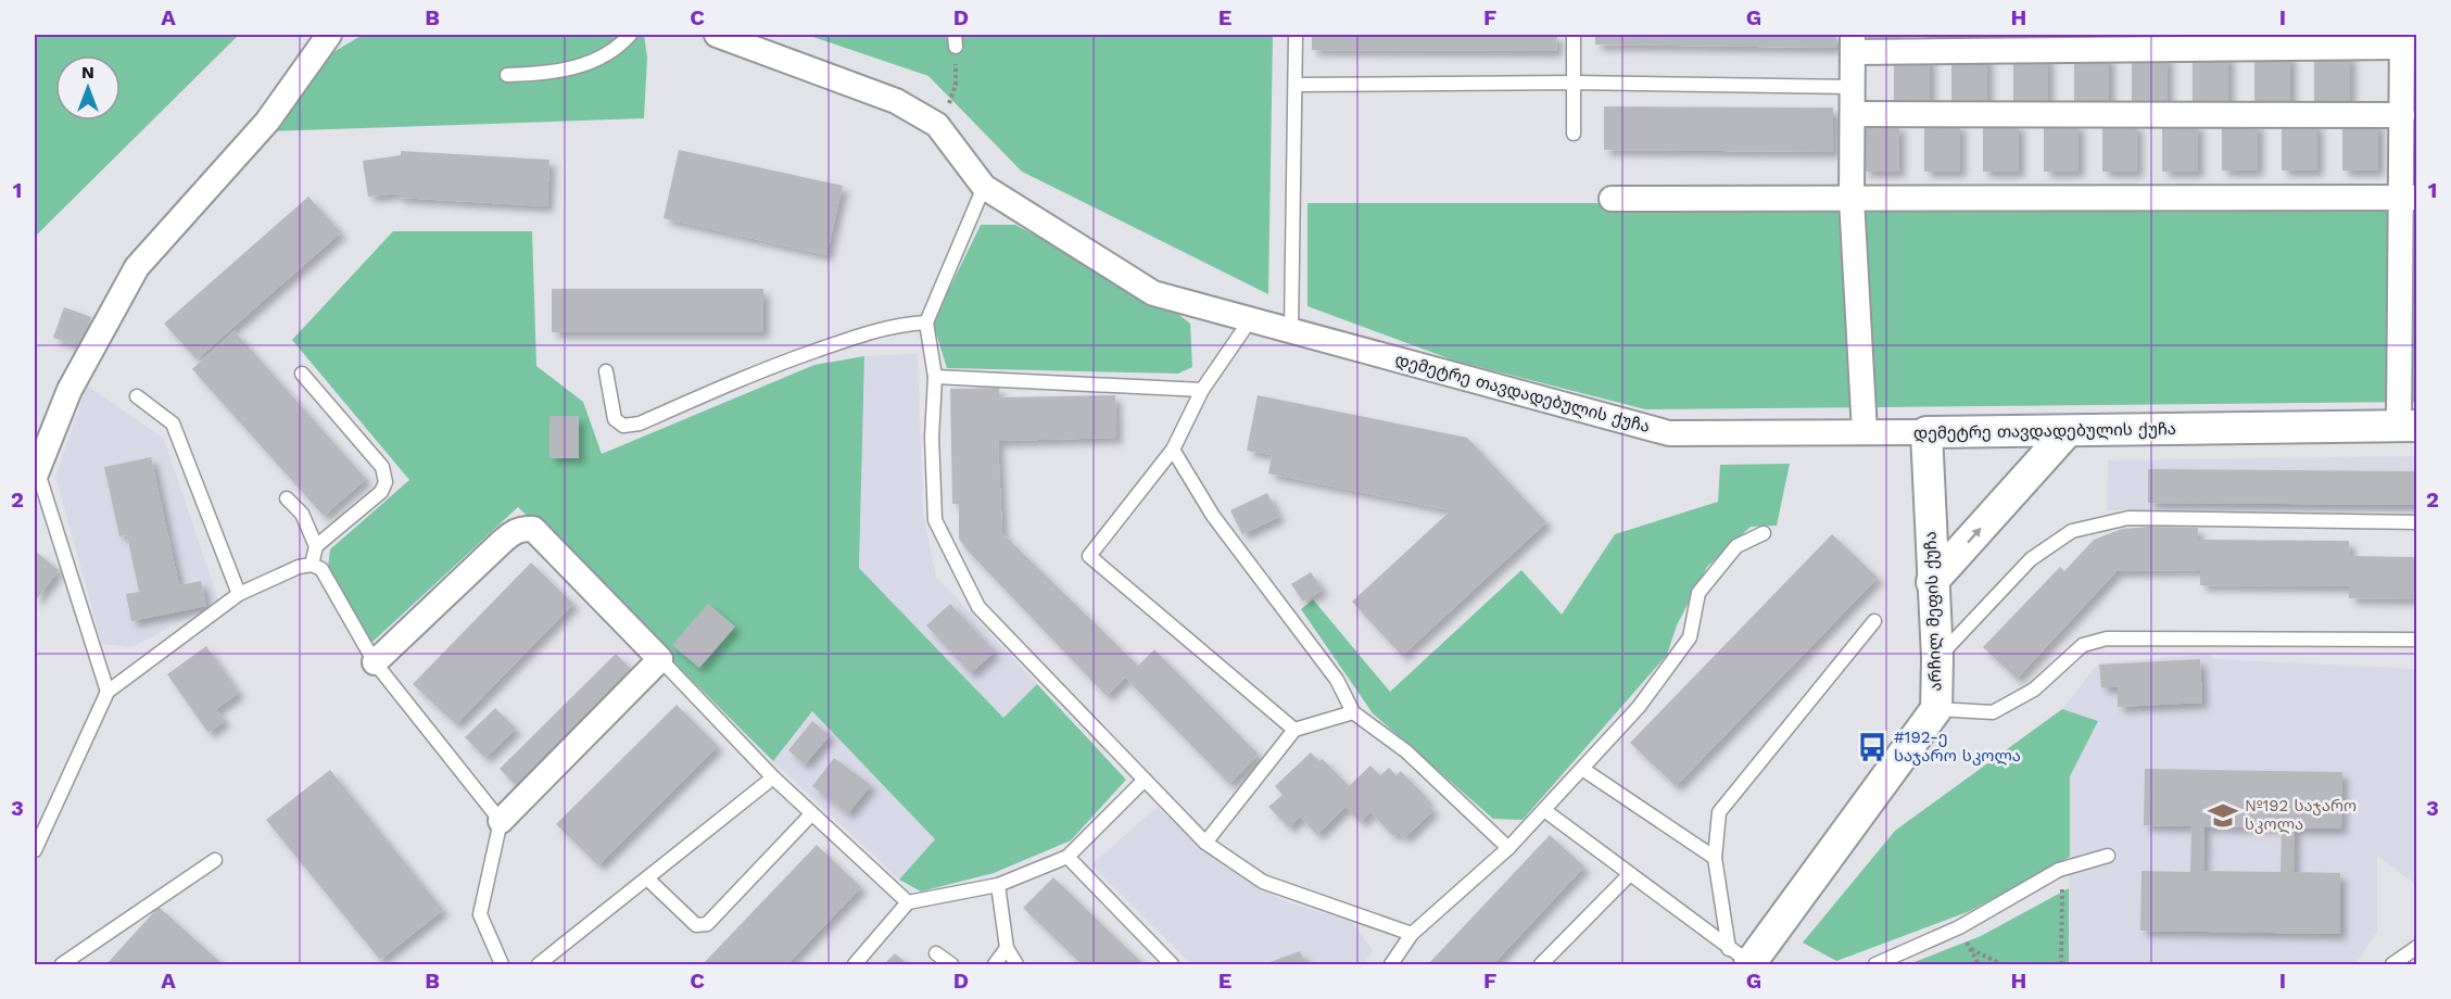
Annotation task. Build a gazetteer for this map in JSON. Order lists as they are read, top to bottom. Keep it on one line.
{"streets":{"street":["დემეტრე თავდადებულის ქუჩა","არჩილ მეფის ქუჩა"]},"crossings":[["დემეტრე თავდადებულის ქუჩა","არჩილ მეფის ქუჩა"]],"places":{"bus stop":["#192-ე საჯარო სკოლა"],"school or university":["№192 საჯარო სკოლა"]},"north":"top","grid":{"columns":["A","B","C","D","E","F","G","H","I"],"rows":["1","2","3"]}}
